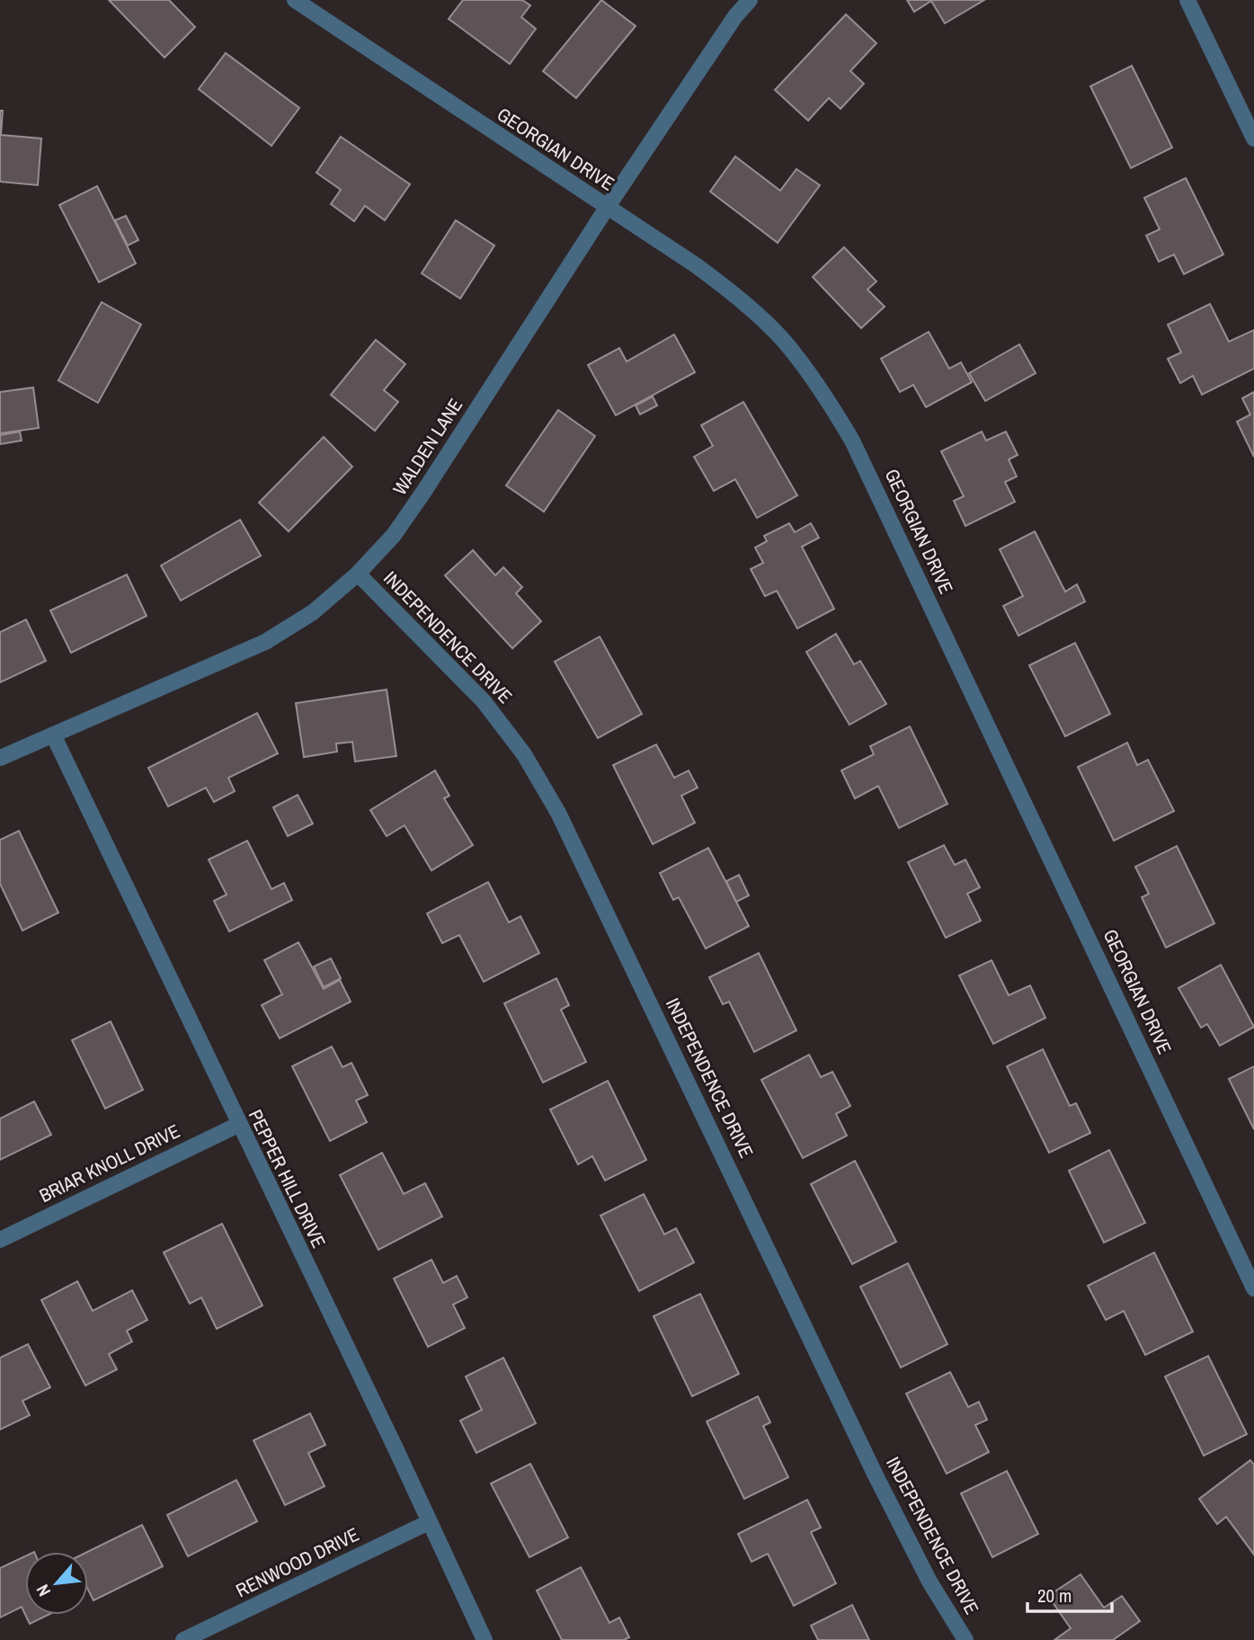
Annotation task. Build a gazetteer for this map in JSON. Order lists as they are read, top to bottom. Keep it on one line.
{"streets":{"street":["GEORGIAN DRIVE","WALDEN LANE","INDEPENDENCE DRIVE","BRIAR KNOLL DRIVE","PEPPER HILL DRIVE","RENWOOD DRIVE"]},"crossings":[["GEORGIAN DRIVE","WALDEN LANE"],["WALDEN LANE","INDEPENDENCE DRIVE"],["WALDEN LANE","PEPPER HILL DRIVE"],["BRIAR KNOLL DRIVE","PEPPER HILL DRIVE"],["PEPPER HILL DRIVE","RENWOOD DRIVE"]],"scale_bar":"20 m","north":"bottom left"}
